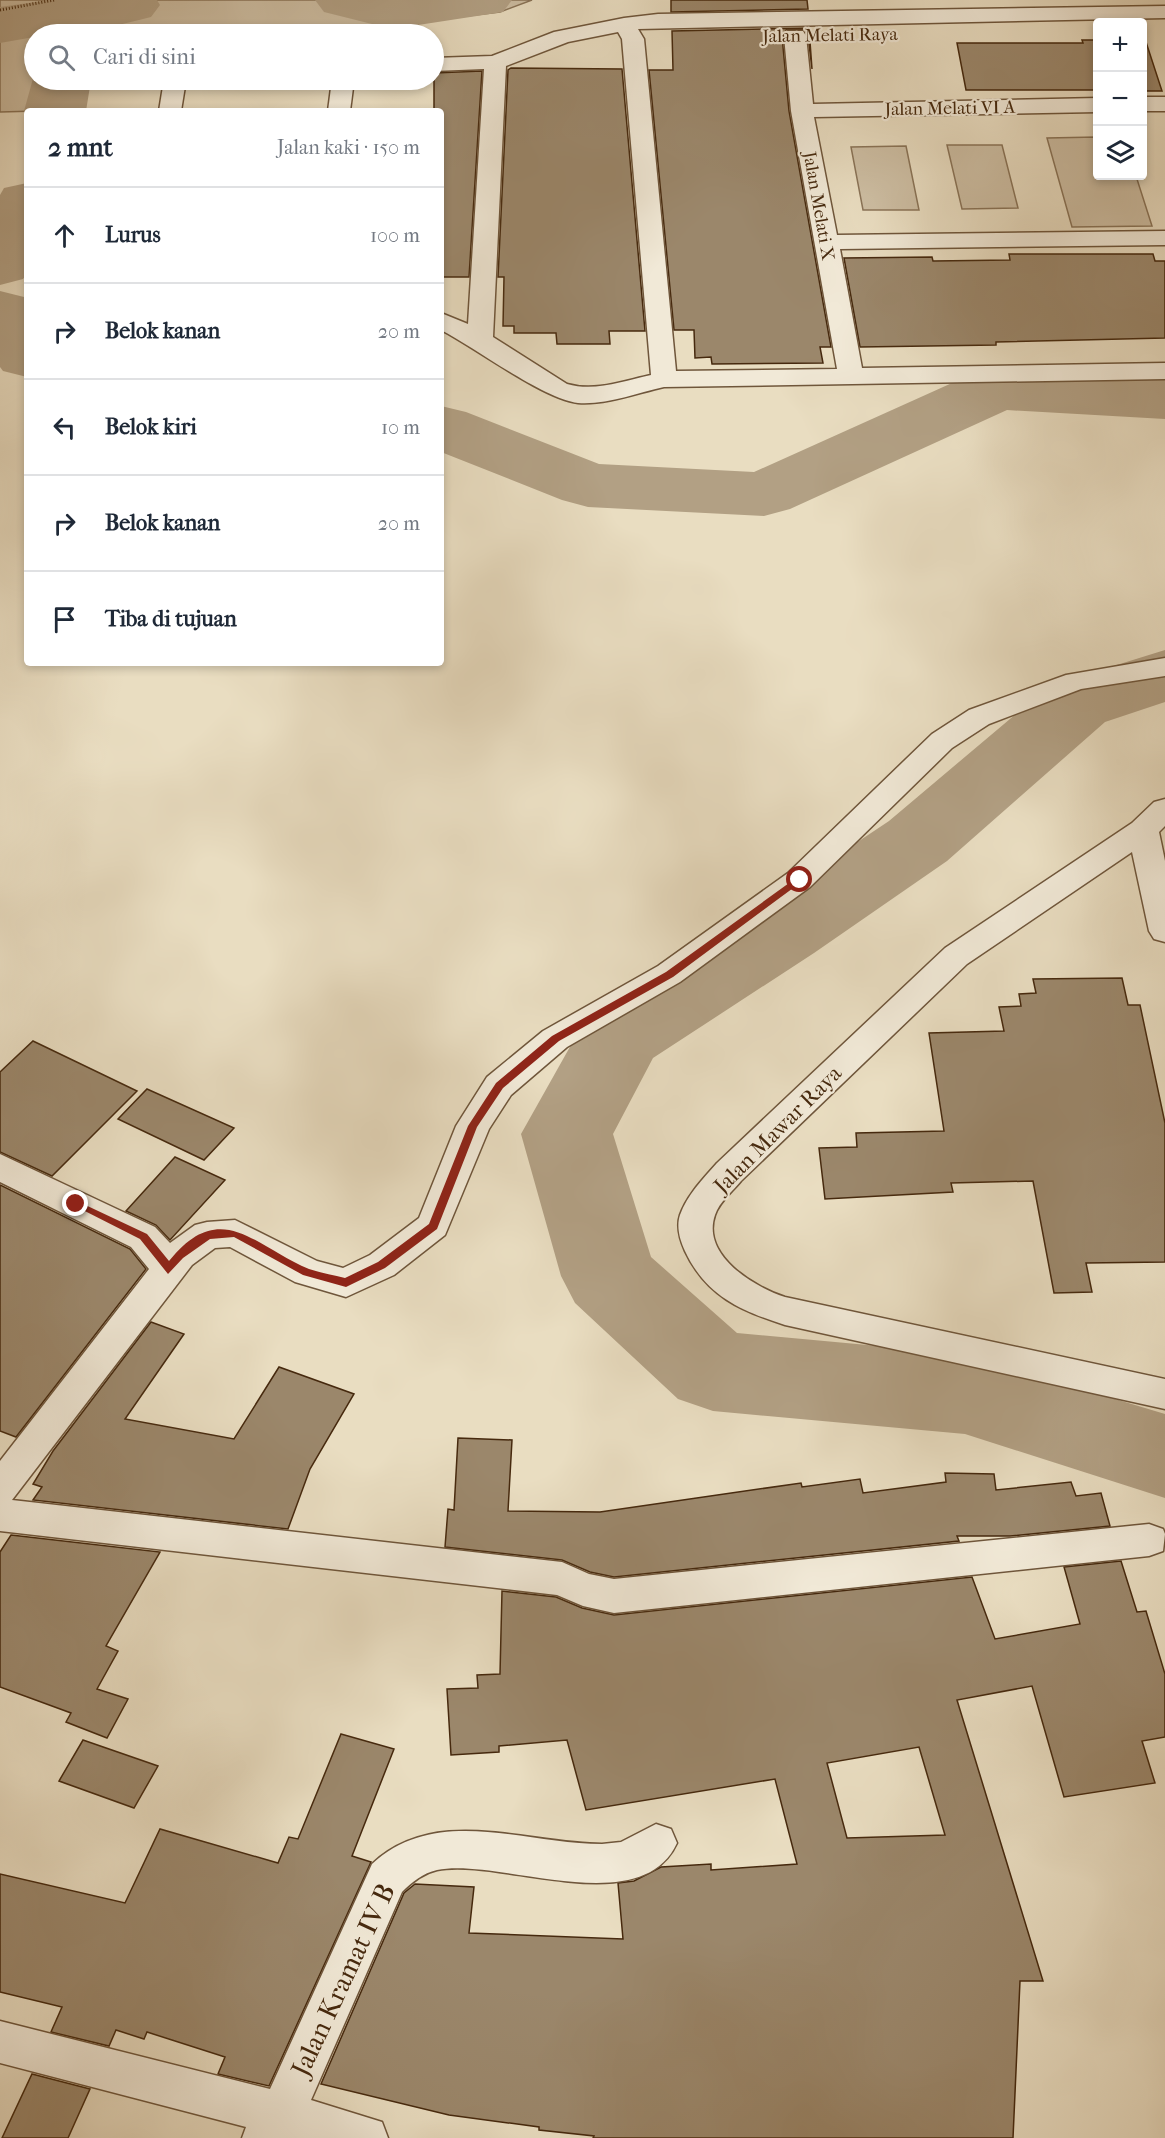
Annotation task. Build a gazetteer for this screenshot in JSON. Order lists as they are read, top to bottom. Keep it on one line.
{"streets":{"street":["Jalan Melati Raya","Jalan Melati VI A","Jalan Melati X","Jalan Mawar Raya","Jalan Kramat IV B"]},"crossings":[["Jalan Melati Raya","Jalan Melati X"],["Jalan Melati VI A","Jalan Melati X"]],"page":{"map_buttons":["+","−"],"search":"Cari di sini","heading":["2 mnt","Jalan kaki · 150 m"],"list":[["Lurus","100 m"],["Belok kanan","20 m"],["Belok kiri","10 m"],["Belok kanan","20 m"],"Tiba di tujuan"]}}
